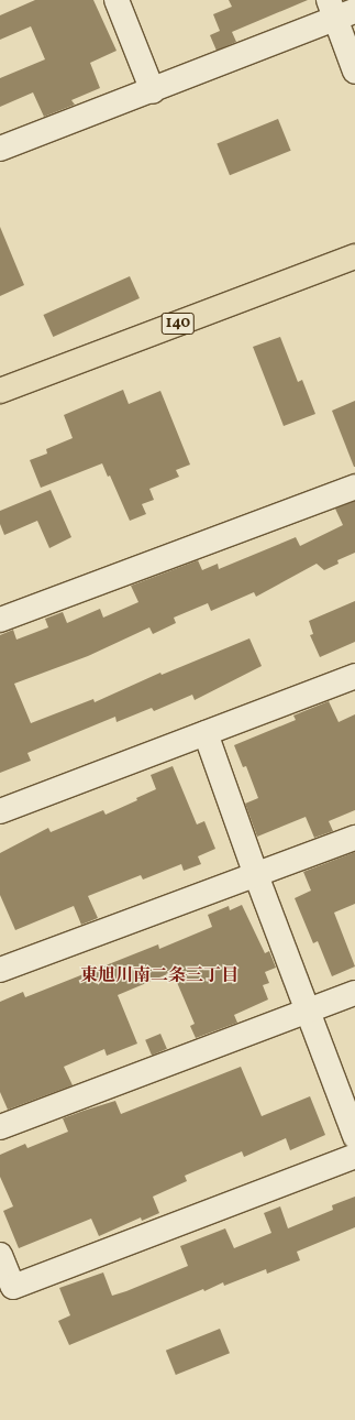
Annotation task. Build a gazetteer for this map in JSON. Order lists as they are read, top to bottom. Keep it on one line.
{"streets":{"main road":["140"]},"districts":["東旭川南二条三丁目"]}
